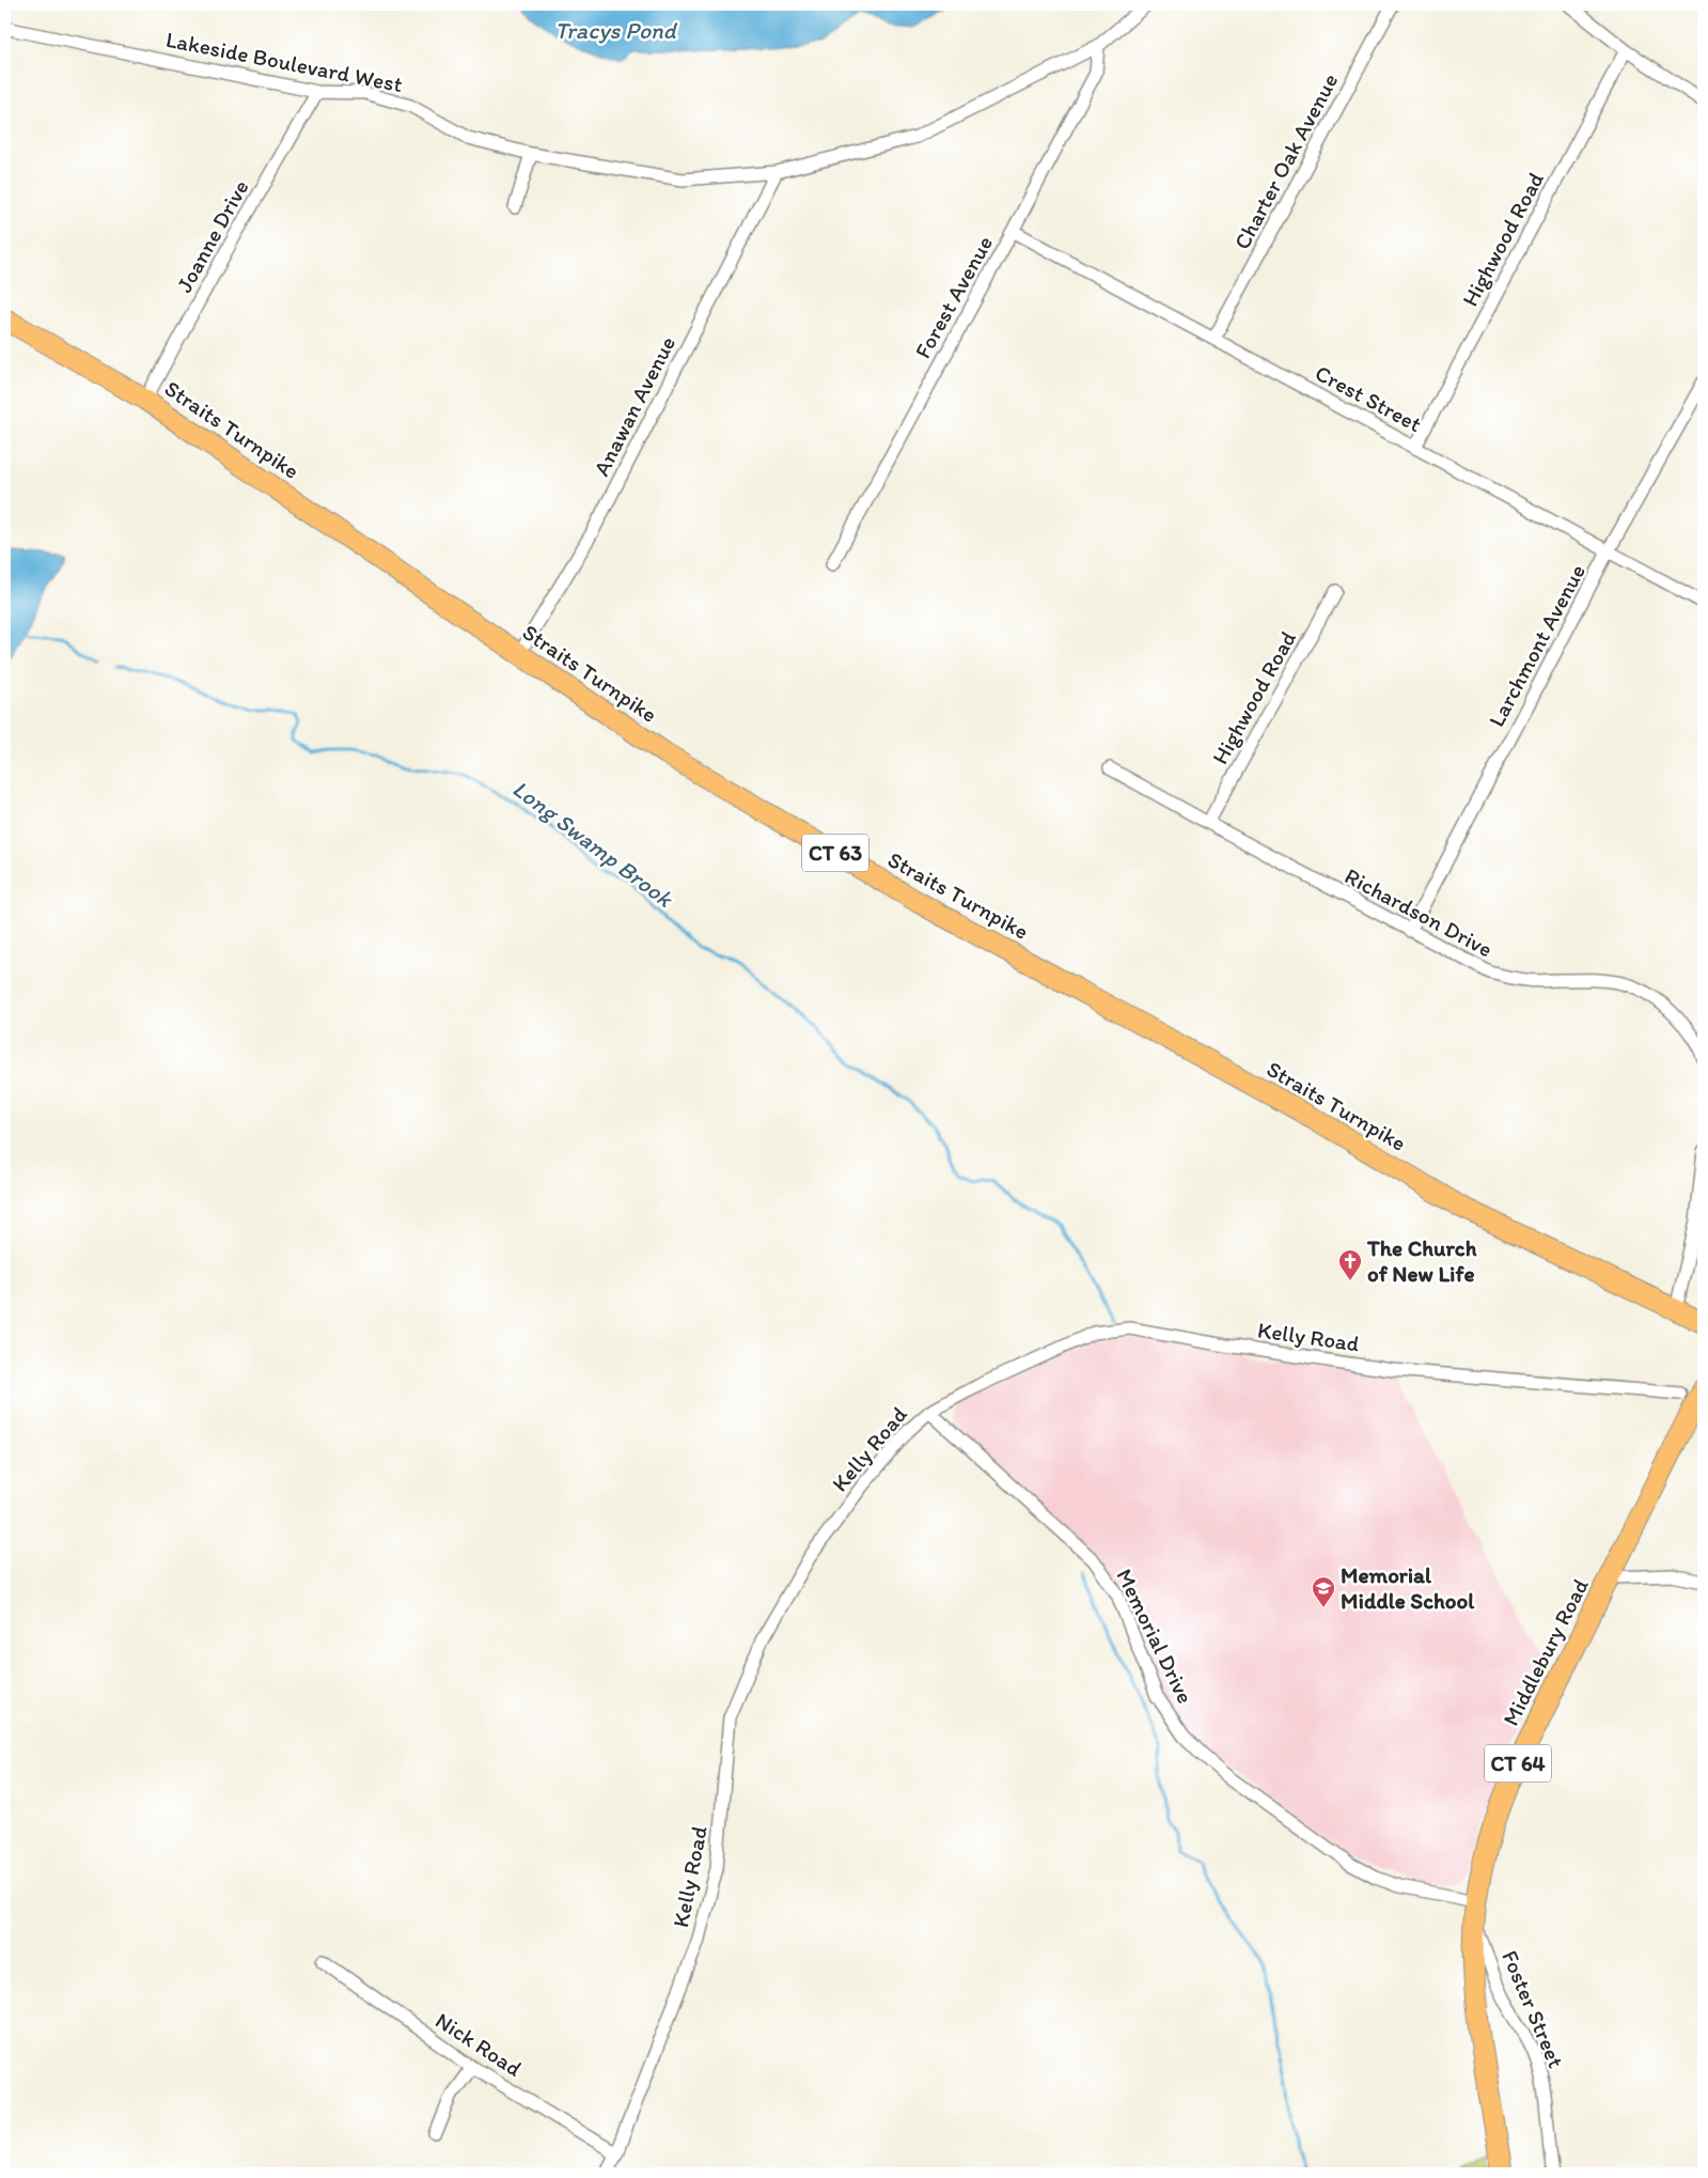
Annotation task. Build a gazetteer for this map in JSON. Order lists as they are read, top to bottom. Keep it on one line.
{"streets":{"main road":["Straits Turnpike","CT 63","Middlebury Road","CT 64"],"street":["Lakeside Boulevard West","Charter Oak Avenue","Joanne Drive","Highwood Road","Forest Avenue","Crest Street","Anawan Avenue","Larchmont Avenue","Richardson Drive","Kelly Road","Memorial Drive","Foster Street","Nick Road"]},"crossings":[["Lakeside Boulevard West","Joanne Drive"],["Lakeside Boulevard West","Forest Avenue"],["Lakeside Boulevard West","Anawan Avenue"],["Charter Oak Avenue","Crest Street"],["Joanne Drive","Straits Turnpike"],["Highwood Road","Crest Street"],["Highwood Road","Richardson Drive"],["Forest Avenue","Crest Street"],["Crest Street","Larchmont Avenue"],["Anawan Avenue","Straits Turnpike"],["Larchmont Avenue","Richardson Drive"],["Kelly Road","Memorial Drive"],["Kelly Road","Nick Road"],["Memorial Drive","Middlebury Road"],["Middlebury Road","Foster Street"]],"water":["Tracys Pond","Long Swamp Brook"],"places":{"church":["The Church of New Life"],"school or university":["Memorial Middle School"]}}
